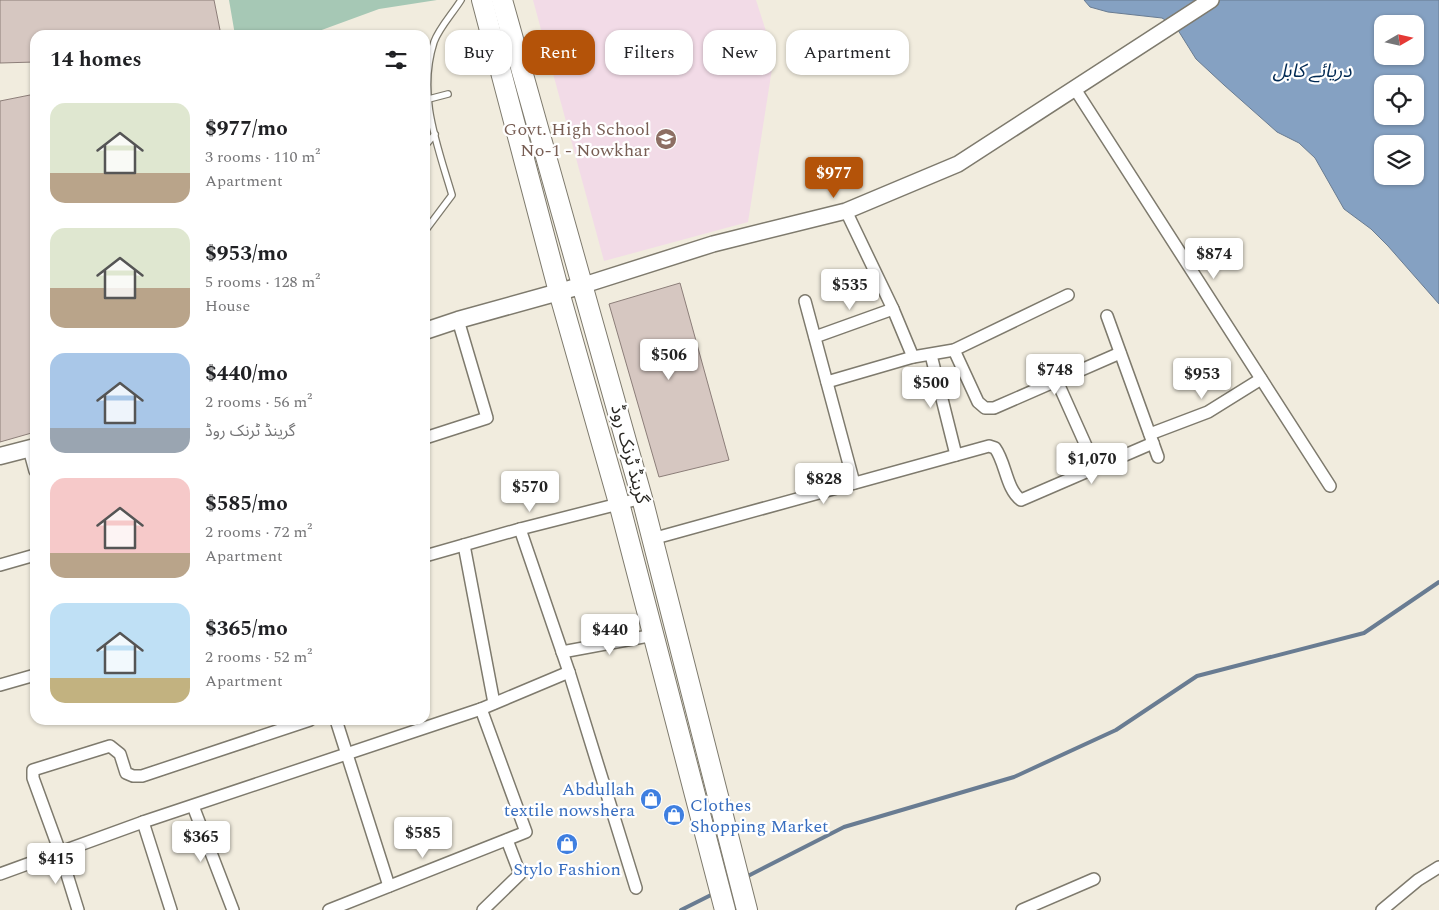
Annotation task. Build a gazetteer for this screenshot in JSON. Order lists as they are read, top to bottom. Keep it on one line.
{"streets":{"highway":["گرینڈ ٹرنک روڈ"]},"water":["دریائے کابل"],"places":{"school or university":["Govt. High School No-1 - Nowkhar"],"shop":["Abdullah textile nowshera","Clothes Shopping Market","Stylo Fashion"]},"north":"right","page":{"chip":["Buy","Rent","Filters","New","Apartment"],"heading":"14 homes","list":[{"name":"$977/mo","note":"3 rooms · 110 m² · Apartment"},{"name":"$953/mo","note":"5 rooms · 128 m² · House"},{"name":"$440/mo","note":"2 rooms · 56 m² · گرینڈ ٹرنک روڈ"},{"name":"$585/mo","note":"2 rooms · 72 m² · Apartment"},{"name":"$365/mo","note":"2 rooms · 52 m² · Apartment"}],"price":["$977","$874","$535","$506","$748","$953","$500","$1,070","$828","$570","$440","$585","$365","$415"]}}
